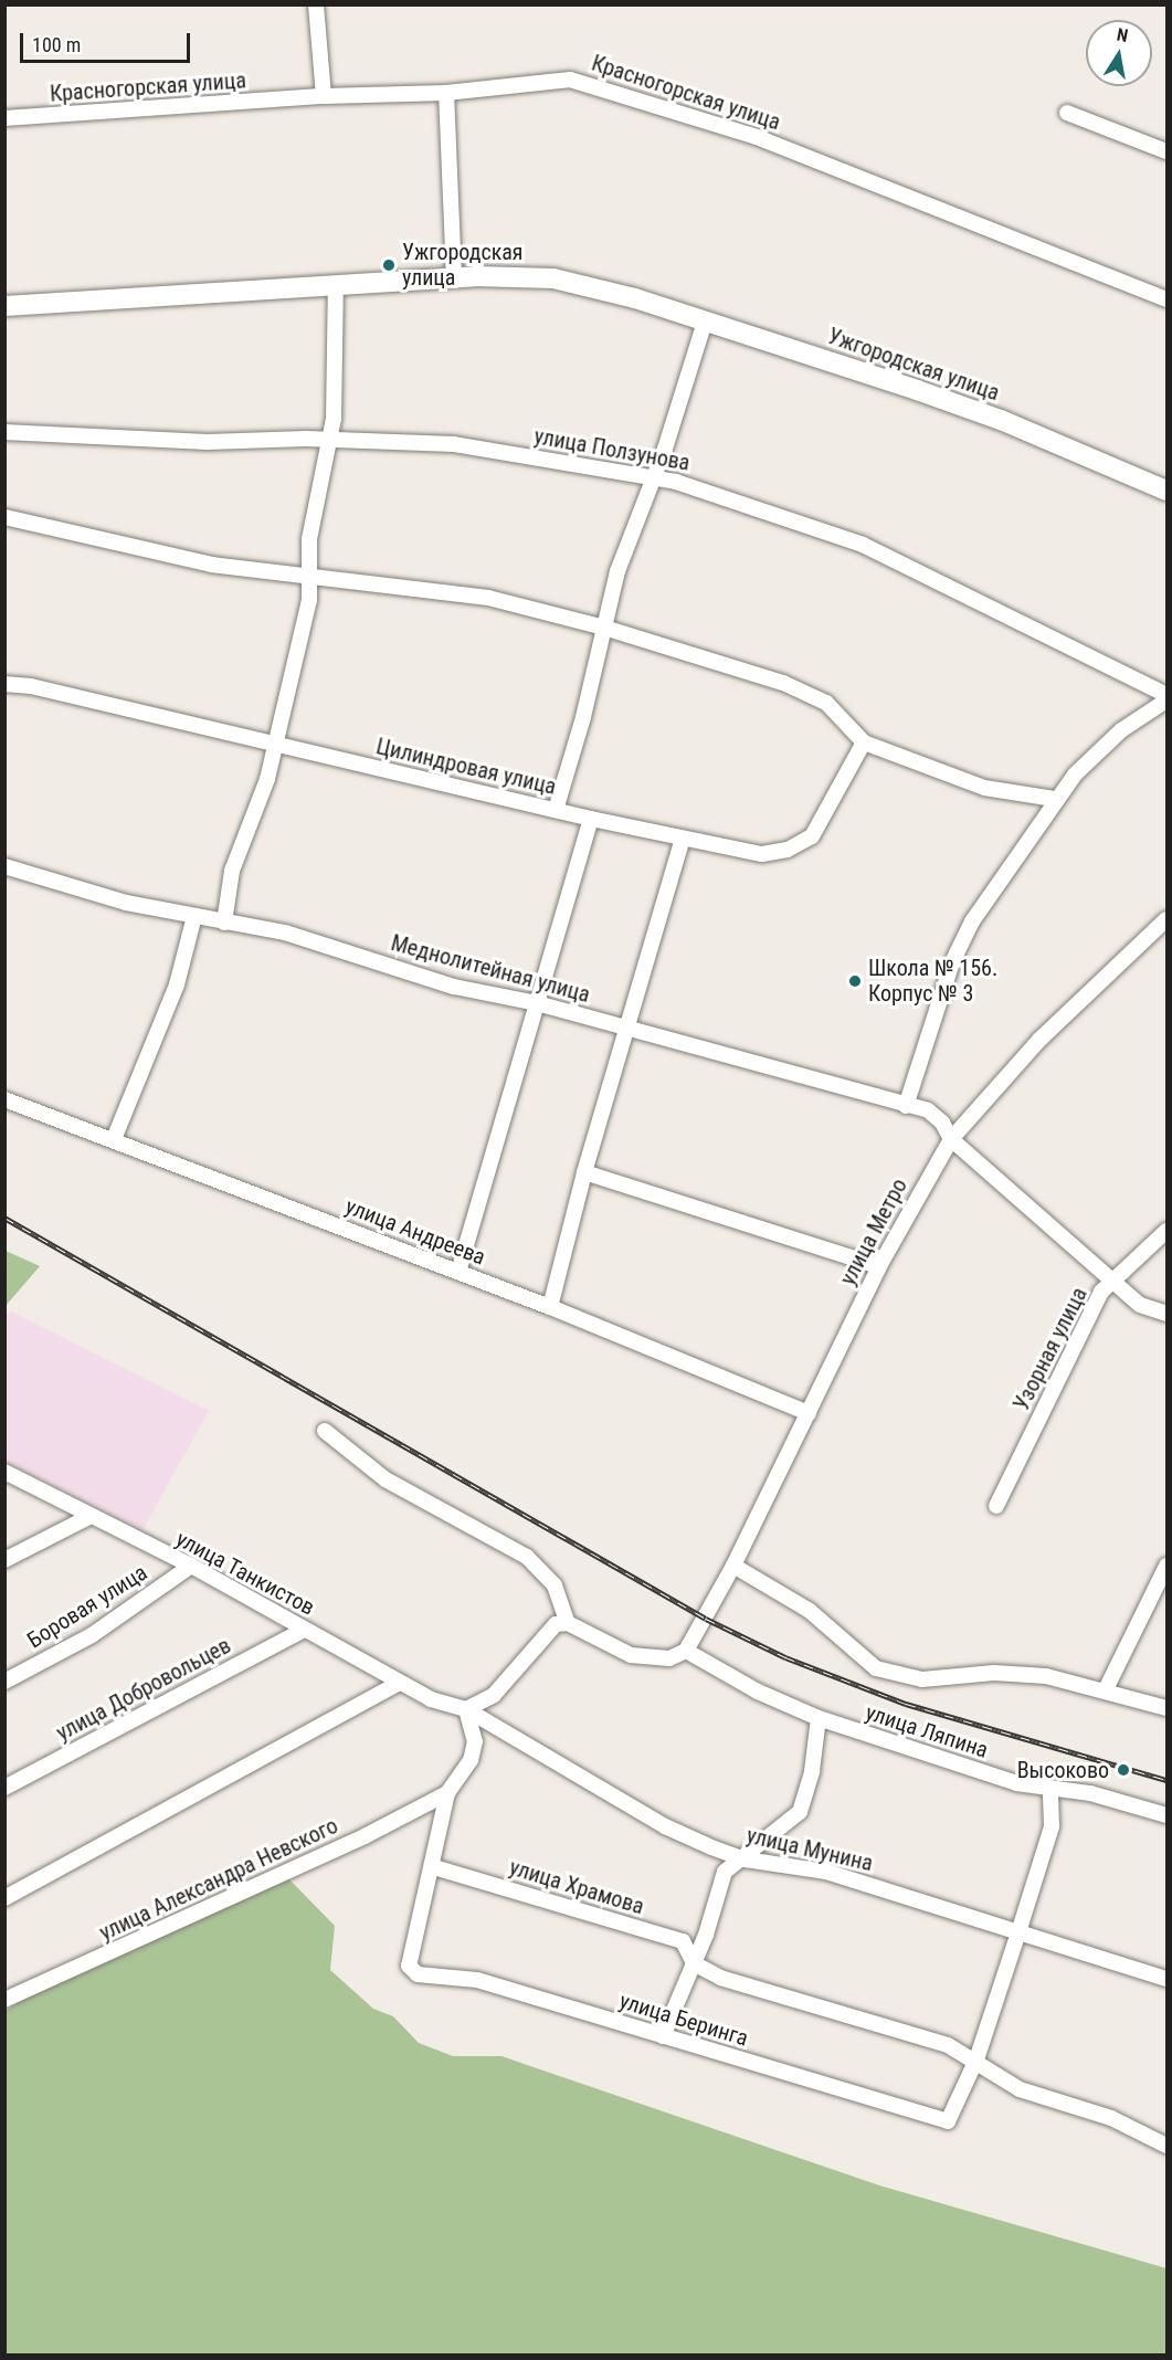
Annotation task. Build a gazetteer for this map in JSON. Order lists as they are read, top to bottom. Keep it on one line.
{"streets":{"main road":["Ужгородская улица"],"street":["Красногорская улица","улица Ползунова","Цилиндровая улица","Меднолитейная улица","улица Андреева","улица Метро","Узорная улица","улица Танкистов","Боровая улица","улица Добровольцев","улица Ляпина","улица Мунина","улица Александра Невского","улица Храмова","улица Беринга"]},"crossings":[["Меднолитейная улица","улица Метро"],["Меднолитейная улица","Узорная улица"],["улица Андреева","улица Метро"],["улица Метро","улица Ляпина"],["улица Танкистов","Боровая улица"],["улица Танкистов","улица Добровольцев"],["улица Танкистов","улица Мунина"],["улица Храмова","улица Беринга"]],"places":["Ужгородская улица","Школа № 156. Корпус № 3","Высоково"],"scale_bar":"100 m","north":"top"}
